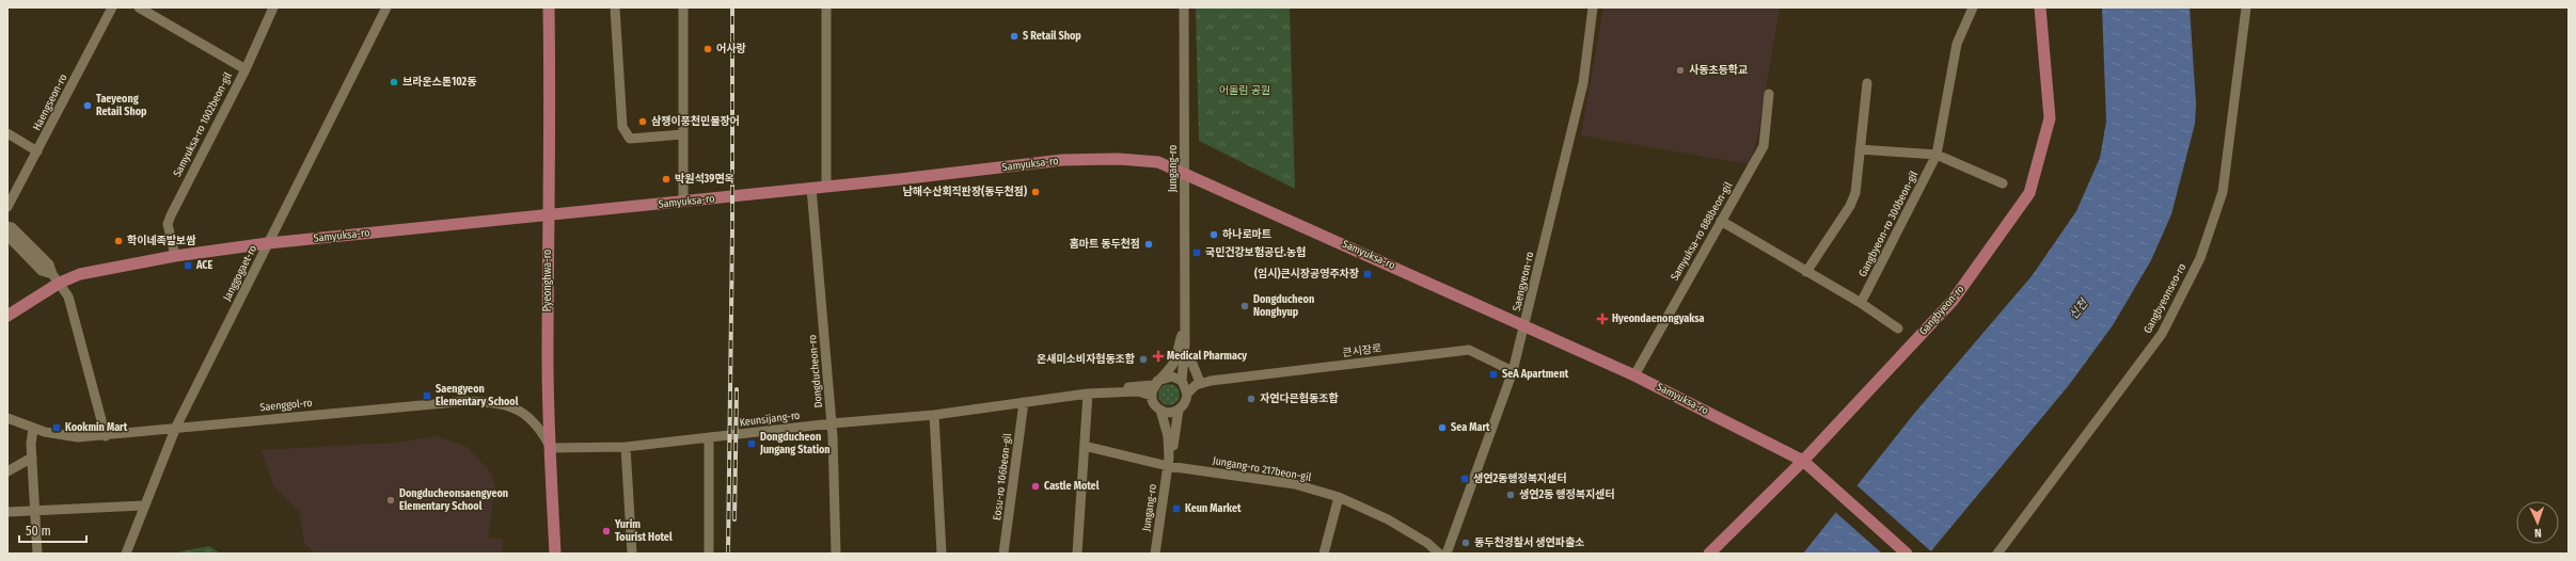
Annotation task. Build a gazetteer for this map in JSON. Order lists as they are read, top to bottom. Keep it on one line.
{"streets":{"main road":["Samyuksa-ro","Pyeonghwa-ro","Gangbyeon-ro"],"street":["Haengseon-ro","Samyuksa-ro 1002beon-gil","Jungang-ro","Gangbyeon-ro 300beon-gil","Samyuksa-ro 888beon-gil","Janggogaet-ro","Saengyeon-ro","Gangbyeonseo-ro","큰시장로","Dongducheon-ro","Saenggol-ro","Keunsijang-ro","Jungang-ro 217beon-gil","Eosu-ro 106beon-gil"]},"crossings":[["Samyuksa-ro 1002beon-gil","Samyuksa-ro"],["Samyuksa-ro","Jungang-ro"],["Samyuksa-ro","Samyuksa-ro 888beon-gil"],["Samyuksa-ro","Janggogaet-ro"],["Samyuksa-ro","Pyeonghwa-ro"],["Samyuksa-ro","Saengyeon-ro"],["Samyuksa-ro","Gangbyeon-ro"],["Samyuksa-ro","Dongducheon-ro"],["Jungang-ro","Jungang-ro 217beon-gil"],["Janggogaet-ro","Saenggol-ro"],["Pyeonghwa-ro","Saenggol-ro"],["Pyeonghwa-ro","Keunsijang-ro"],["Saengyeon-ro","큰시장로"],["Dongducheon-ro","Keunsijang-ro"],["Saenggol-ro","Keunsijang-ro"],["Keunsijang-ro","Eosu-ro 106beon-gil"]],"water":["신천"],"parks":["어울림 공원"],"places":{"other":["S Retail Shop","어사랑","사동초등학교","브라운스톤102동","Taeyeong Retail Shop","삼쟁이풍천민물장어","박원석39면옥","남해수산회직판장(동두천점)","하나로마트","학이네족발보쌈","홈마트 동두천점","Dongducheon Nonghyup","온새미소비자협동조합","자연다믄협동조합","Sea Mart","Castle Motel","생연2동 행정복지센터","Dongducheonsaengyeon Elementary School","Yurim Tourist Hotel","동두천경찰서 생연파출소"],"transit":["국민건강보험공단.농협","ACE","(임시)큰시장공영주차장","SeA Apartment","Saengyeon Elementary School","Kookmin Mart","Dongducheon Jungang Station","생연2동행정복지센터","Keun Market"],"health":["Hyeondaenongyaksa","Medical Pharmacy"]},"scale_bar":"50 m","north":"bottom"}
